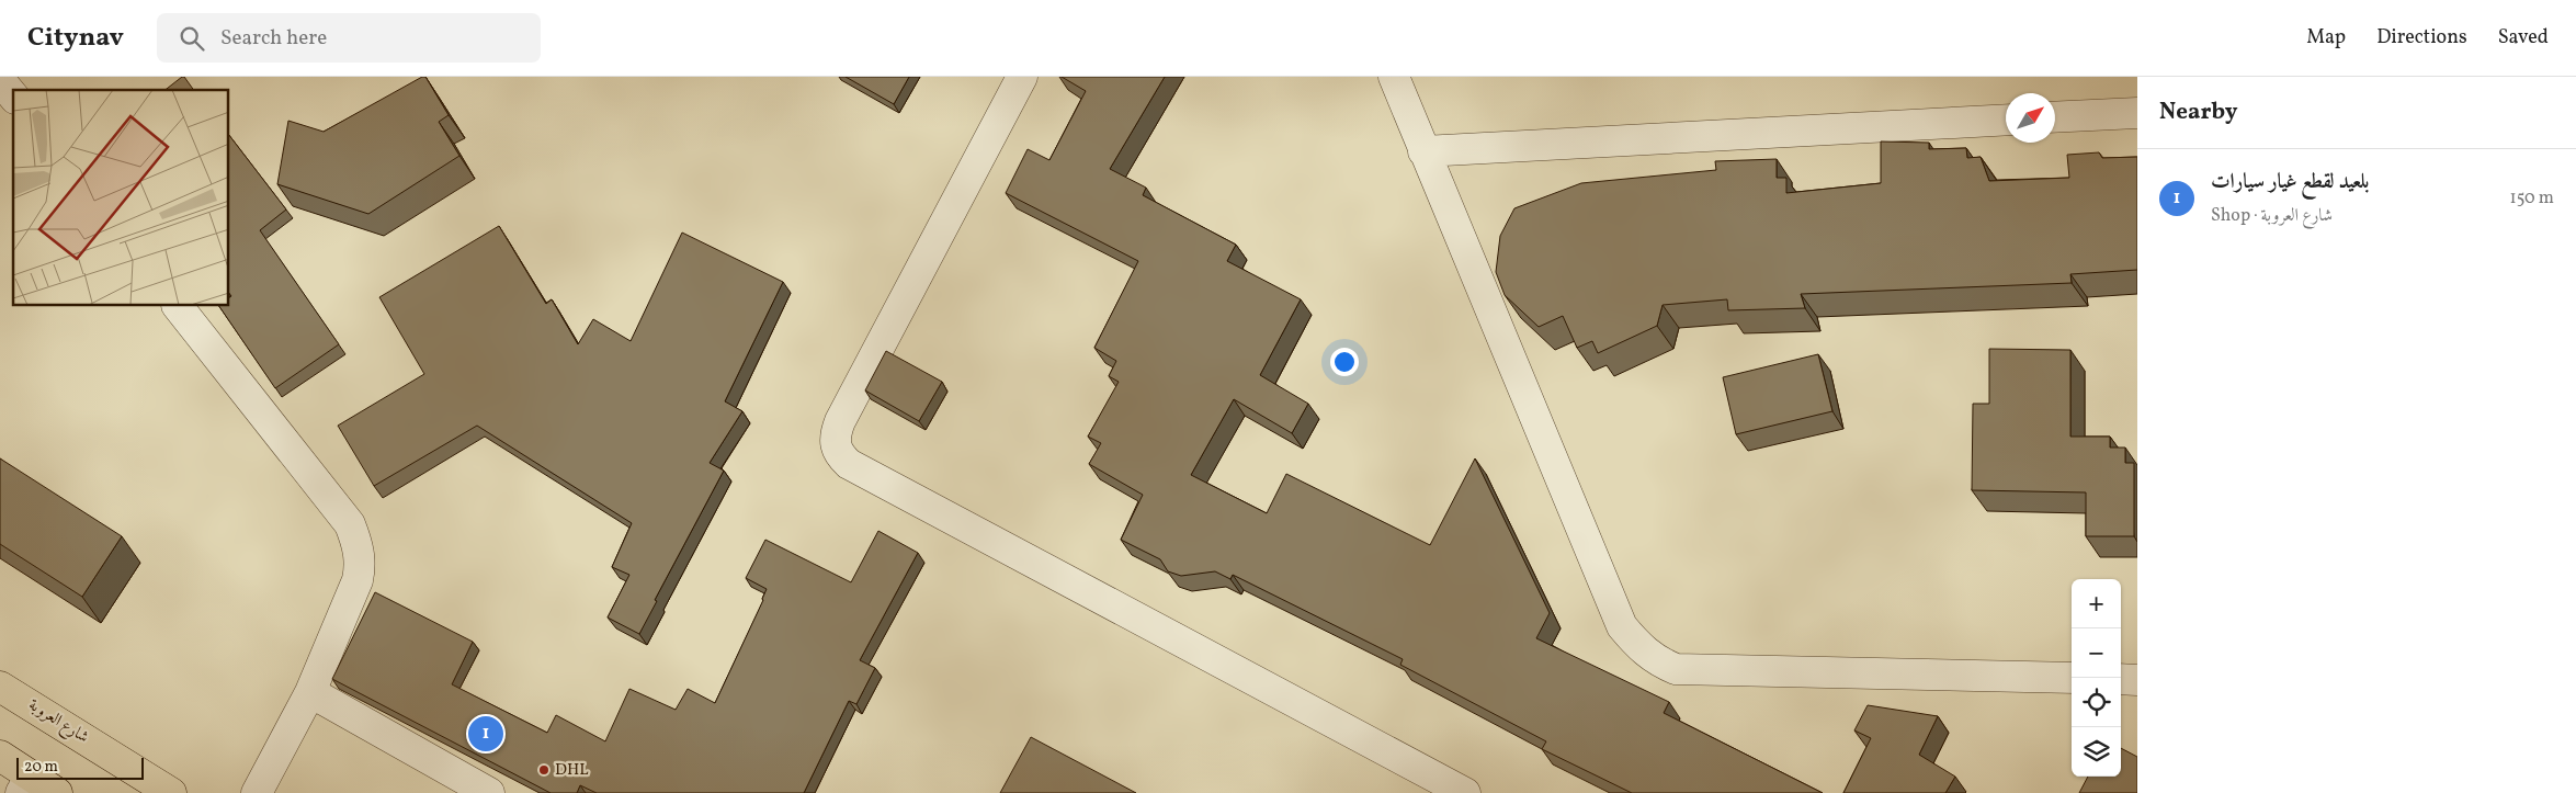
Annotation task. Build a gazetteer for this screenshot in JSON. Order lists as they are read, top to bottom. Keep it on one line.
{"streets":{"highway":["شارع العروبة"]},"places":["DHL"],"scale_bar":"20 m","north":"top right","page":{"header":"Citynav","search":"Search here","nav":["Map","Directions","Saved"],"heading":"Nearby","list":[{"mark":"1","name":"بلعيد لقطع غيار سيارات","note":"Shop · شارع العروبة","value":"150 m"}],"map_buttons":["+","−"],"pins":"1","scale":"20 m"}}
